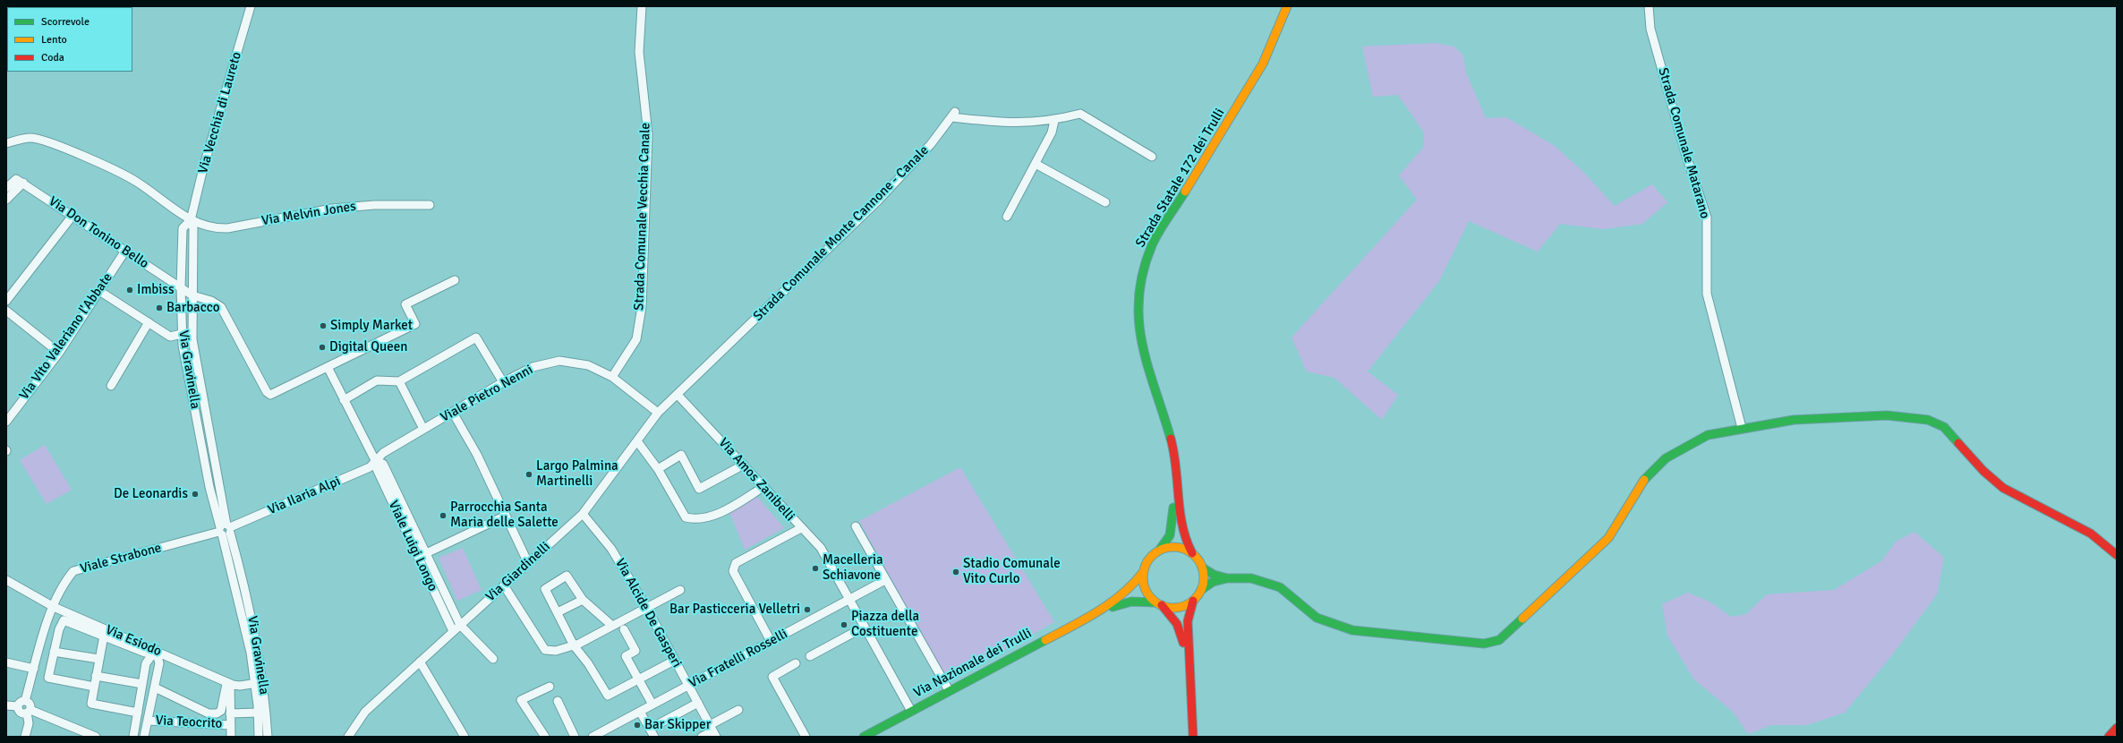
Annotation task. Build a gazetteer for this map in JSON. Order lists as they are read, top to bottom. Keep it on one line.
{"streets":{"street":["Via Vecchia di Laureto","Strada Comunale Matarano","Strada Statale 172 dei Trulli","Via Melvin Jones","Strada Comunale Vecchia Canale","Via Don Tonino Bello","Strada Comunale Monte Cannone - Canale","Via Vito Valeriano l'Abbate","Via Gravinella","Viale Pietro Nenni","Via Amos Zanibelli","Via Ilaria Alpi","Viale Luigi Longo","Viale Strabone","Via Giardinelli","Via Alcide De Gasperi","Via Esiodo","Via Fratelli Rosselli","Via Nazionale dei Trulli","Via Teocrito"]},"crossings":[["Via Vecchia di Laureto","Via Melvin Jones"],["Via Vecchia di Laureto","Via Gravinella"],["Strada Statale 172 dei Trulli","Via Nazionale dei Trulli"],["Via Melvin Jones","Via Gravinella"],["Strada Comunale Vecchia Canale","Viale Pietro Nenni"],["Via Don Tonino Bello","Via Vito Valeriano l'Abbate"],["Via Don Tonino Bello","Via Gravinella"],["Via Don Tonino Bello","Viale Luigi Longo"],["Strada Comunale Monte Cannone - Canale","Via Giardinelli"],["Via Gravinella","Via Ilaria Alpi"],["Via Gravinella","Viale Strabone"],["Via Gravinella","Via Esiodo"],["Viale Pietro Nenni","Via Ilaria Alpi"],["Viale Pietro Nenni","Viale Luigi Longo"],["Viale Pietro Nenni","Via Giardinelli"],["Via Amos Zanibelli","Via Giardinelli"],["Via Amos Zanibelli","Via Fratelli Rosselli"],["Via Ilaria Alpi","Viale Luigi Longo"],["Via Ilaria Alpi","Viale Strabone"],["Viale Luigi Longo","Via Giardinelli"],["Viale Strabone","Via Esiodo"],["Via Giardinelli","Via Alcide De Gasperi"],["Via Alcide De Gasperi","Via Fratelli Rosselli"],["Via Esiodo","Via Teocrito"]],"places":["Imbiss","Barbacco","Simply Market","Digital Queen","Largo Palmina Martinelli","De Leonardis","Parrocchia Santa Maria delle Salette","Macelleria Schiavone","Stadio Comunale Vito Curlo","Bar Pasticceria Velletri","Piazza della Costituente","Bar Skipper"],"legend":["Scorrevole","Lento","Coda"]}
